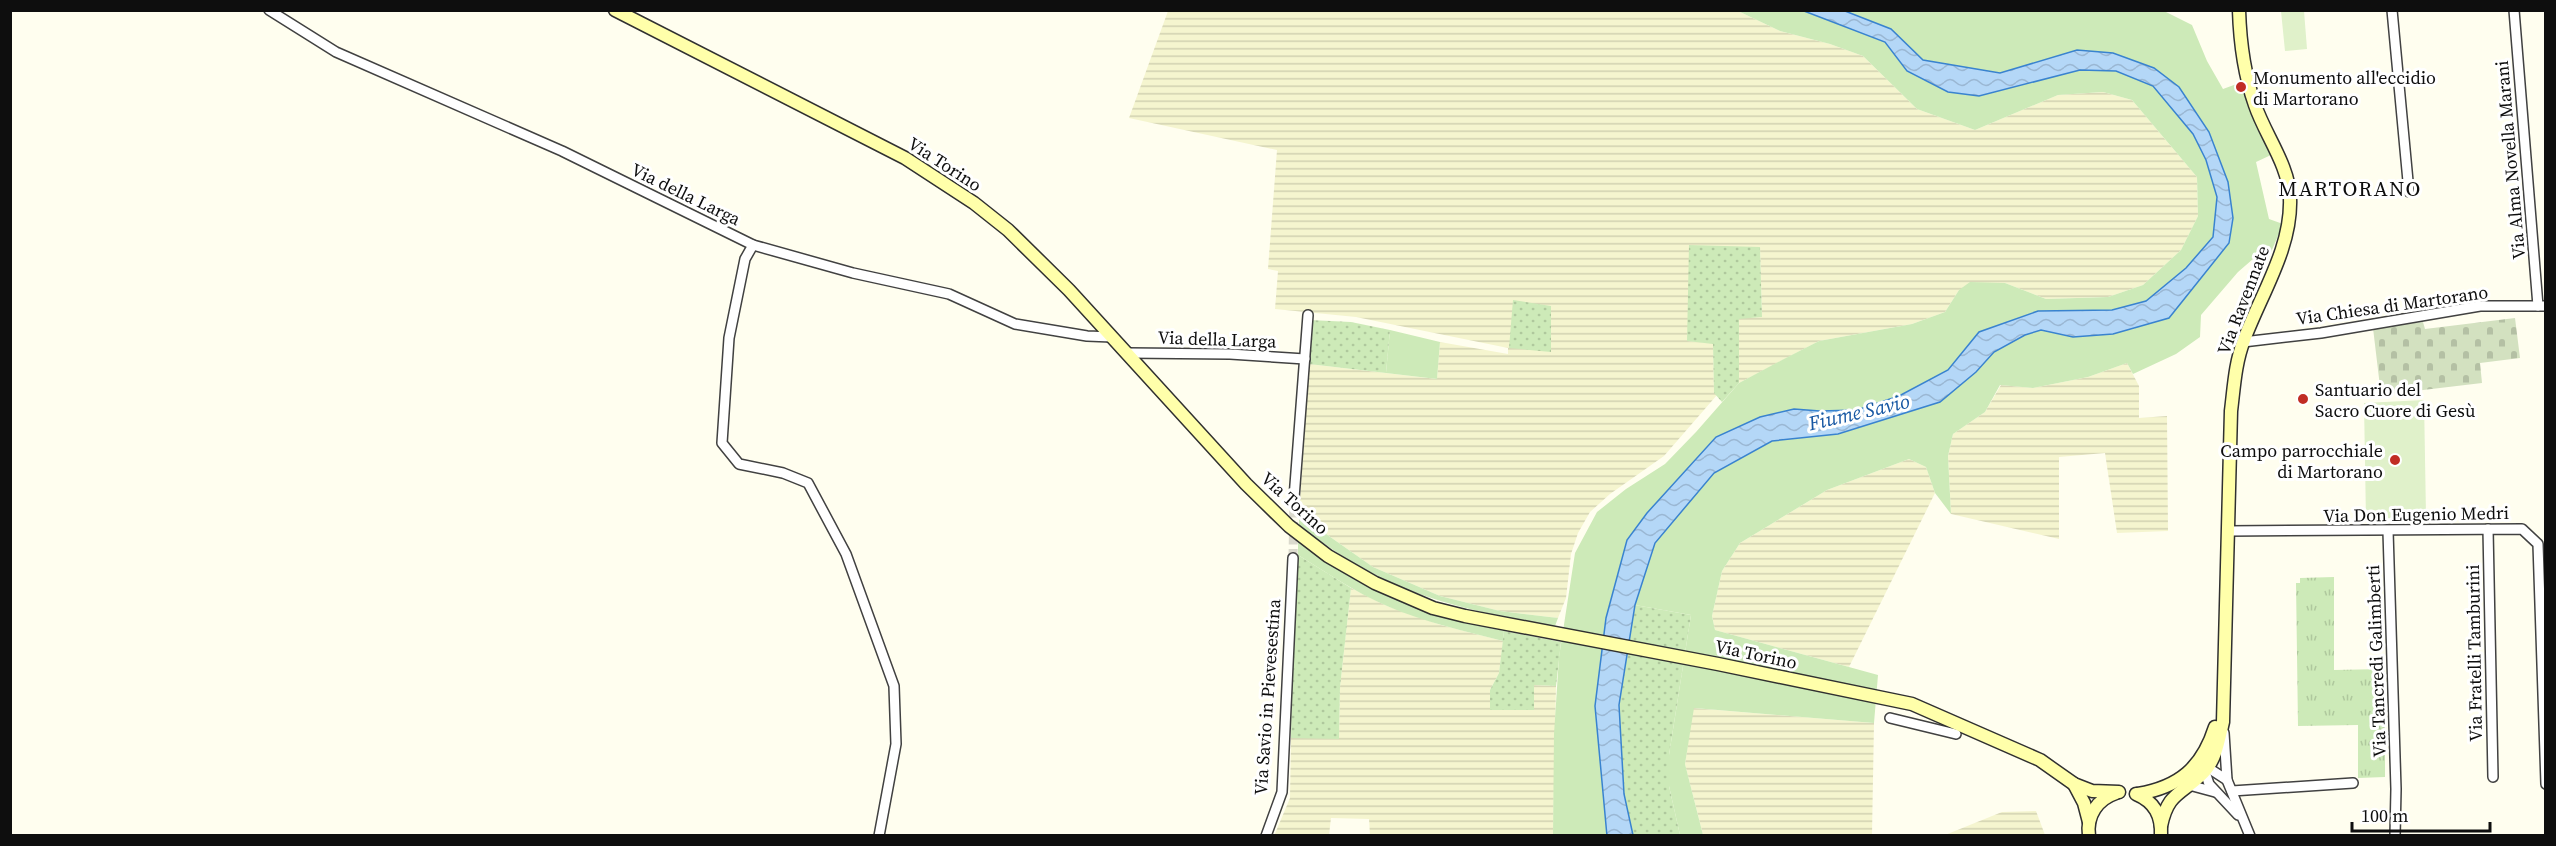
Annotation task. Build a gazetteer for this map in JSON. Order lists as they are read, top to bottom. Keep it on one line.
{"streets":{"main road":["Via Torino","Via Ravennate"],"street":["Via Alma Novella Marani","Via della Larga","Via Chiesa di Martorano","Via Don Eugenio Medri","Via Fratelli Tamburini","Via Tancredi Galimberti","Via Savio in Pievesestina"]},"crossings":[["Via Alma Novella Marani","Via Chiesa di Martorano"],["Via Torino","Via della Larga"],["Via Ravennate","Via Chiesa di Martorano"],["Via Ravennate","Via Don Eugenio Medri"],["Via Don Eugenio Medri","Via Fratelli Tamburini"],["Via Don Eugenio Medri","Via Tancredi Galimberti"]],"districts":["MARTORANO"],"water":["Fiume Savio"],"places":["Monumento all'eccidio di Martorano","Santuario del Sacro Cuore di Gesù","Campo parrocchiale di Martorano"],"scale_bar":"100 m"}
